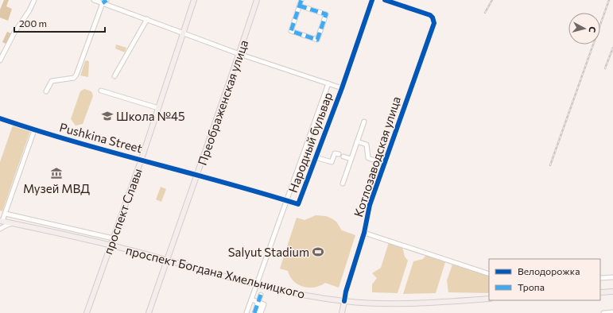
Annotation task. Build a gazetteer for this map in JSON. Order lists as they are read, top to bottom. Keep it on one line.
{"streets":{"main road":["Преображенская улица","проспект Славы","проспект Богдана Хмельницкого"],"street":["Pushkina Street","Народный бульвар","Котлозаводская улица"]},"crossings":[["Преображенская улица","Pushkina Street"],["Преображенская улица","проспект Богдана Хмельницкого"],["Pushkina Street","Народный бульвар"],["Pushkina Street","проспект Славы"],["Народный бульвар","проспект Богдана Хмельницкого"],["Котлозаводская улица","проспект Богдана Хмельницкого"],["проспект Славы","проспект Богдана Хмельницкого"]],"places":{"school or university":["Школа №45"],"museum":["Музей МВД"],"sports":["Salyut Stadium"]},"legend":["Велодорожка","Тропа"],"scale_bar":"200 m","north":"right"}
